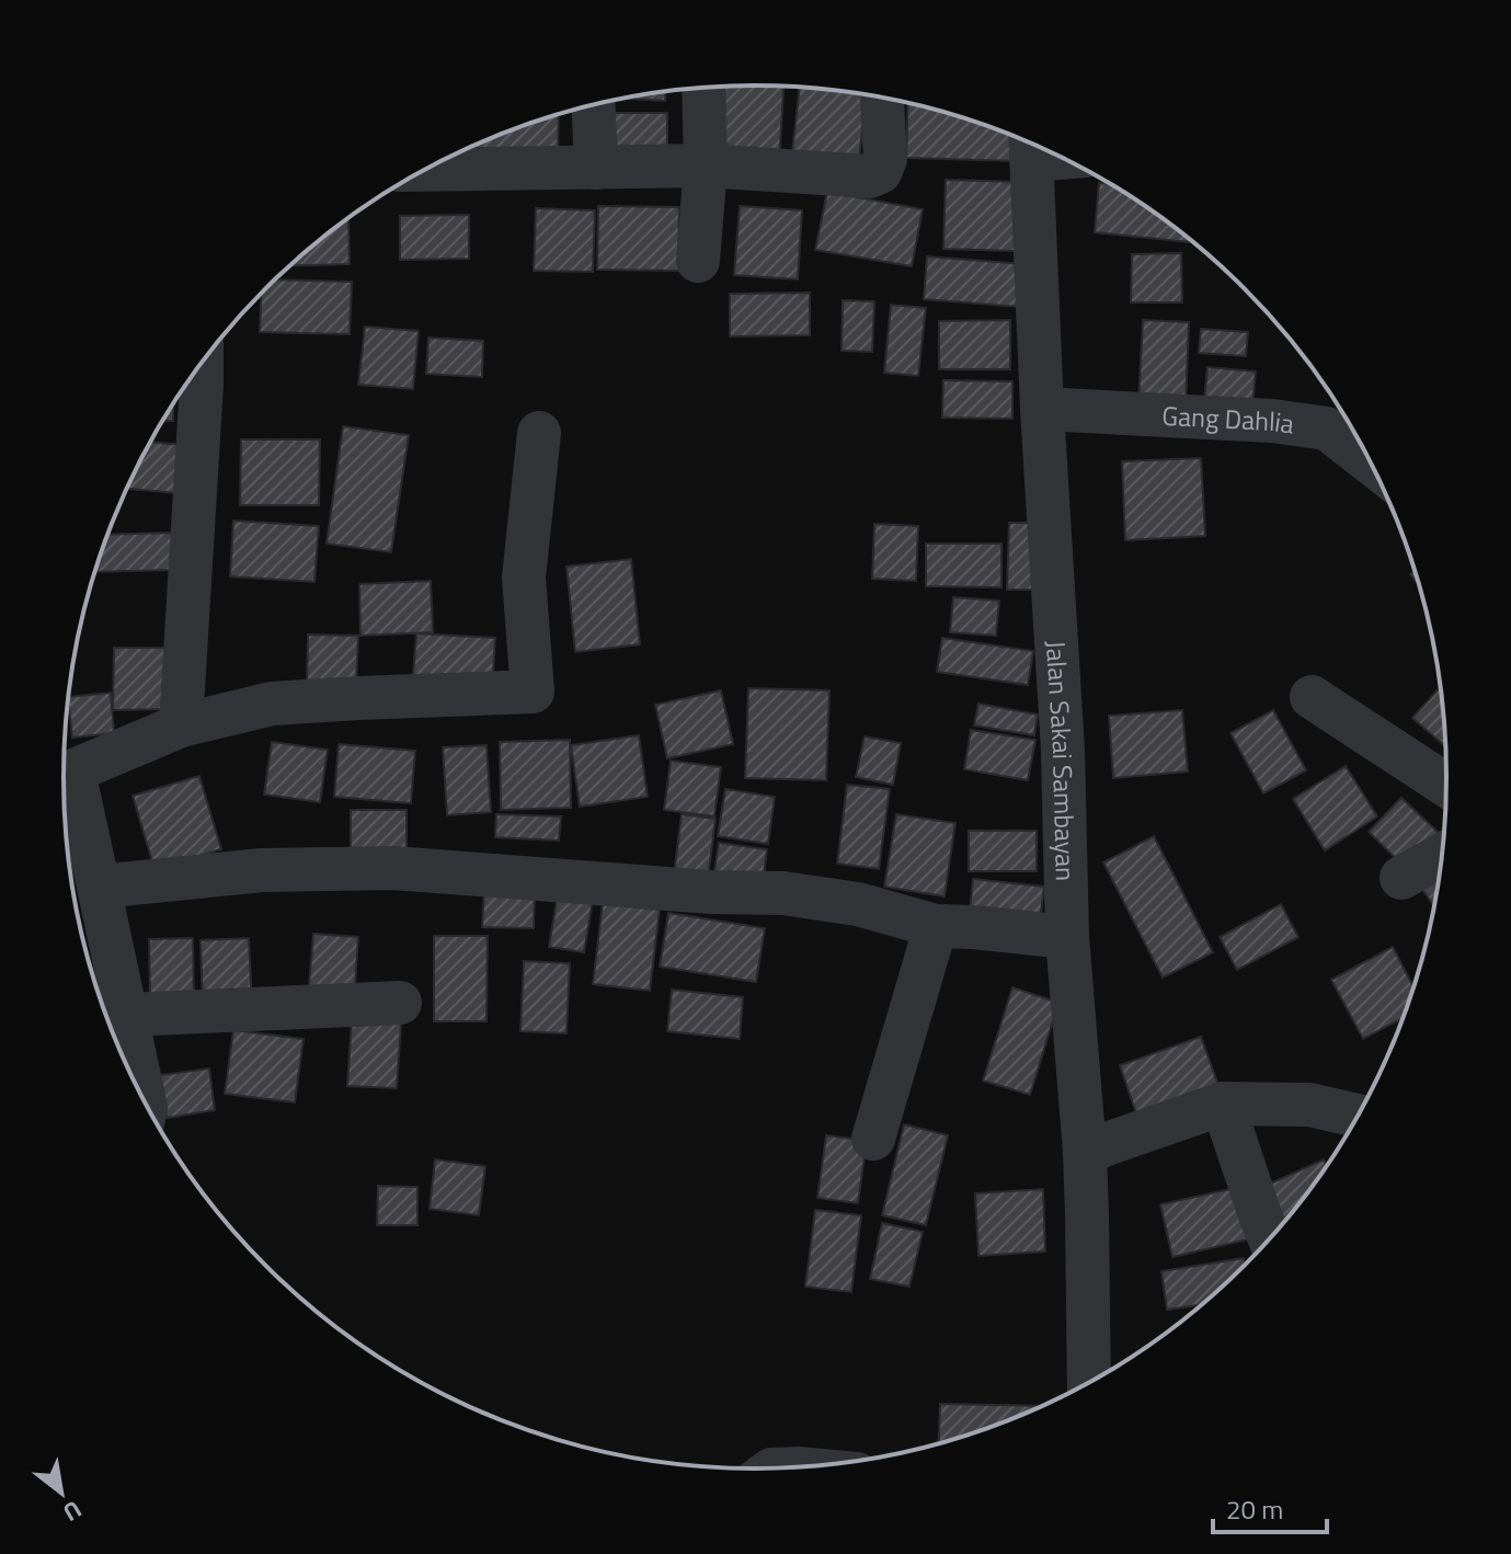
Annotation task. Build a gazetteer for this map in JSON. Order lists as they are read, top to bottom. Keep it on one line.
{"streets":{"street":["Gang Dahlia","Jalan Sakai Sambayan"]},"crossings":[["Gang Dahlia","Jalan Sakai Sambayan"]],"scale_bar":"20 m","north":"bottom right"}
